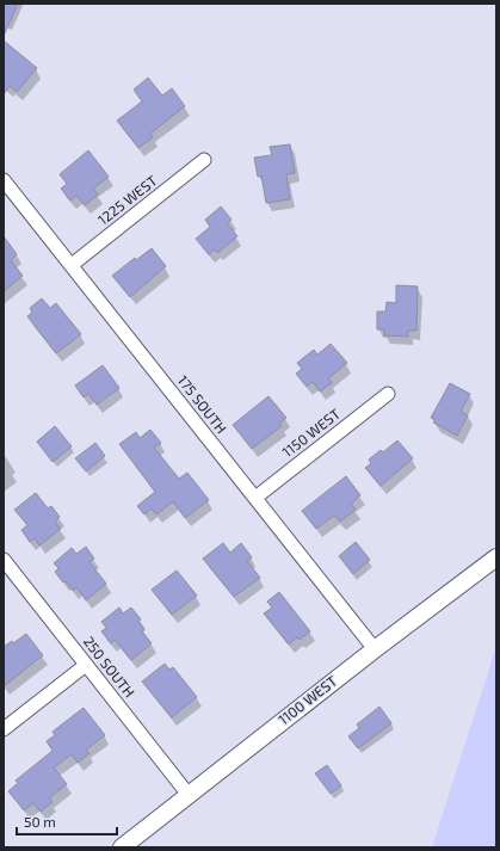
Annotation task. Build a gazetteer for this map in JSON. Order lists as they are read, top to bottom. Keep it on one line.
{"streets":{"street":["1225 WEST","175 SOUTH","1150 WEST","250 SOUTH","1100 WEST"]},"crossings":[["1225 WEST","175 SOUTH"],["175 SOUTH","1150 WEST"],["175 SOUTH","1100 WEST"],["250 SOUTH","1100 WEST"]],"scale_bar":"50 m"}
